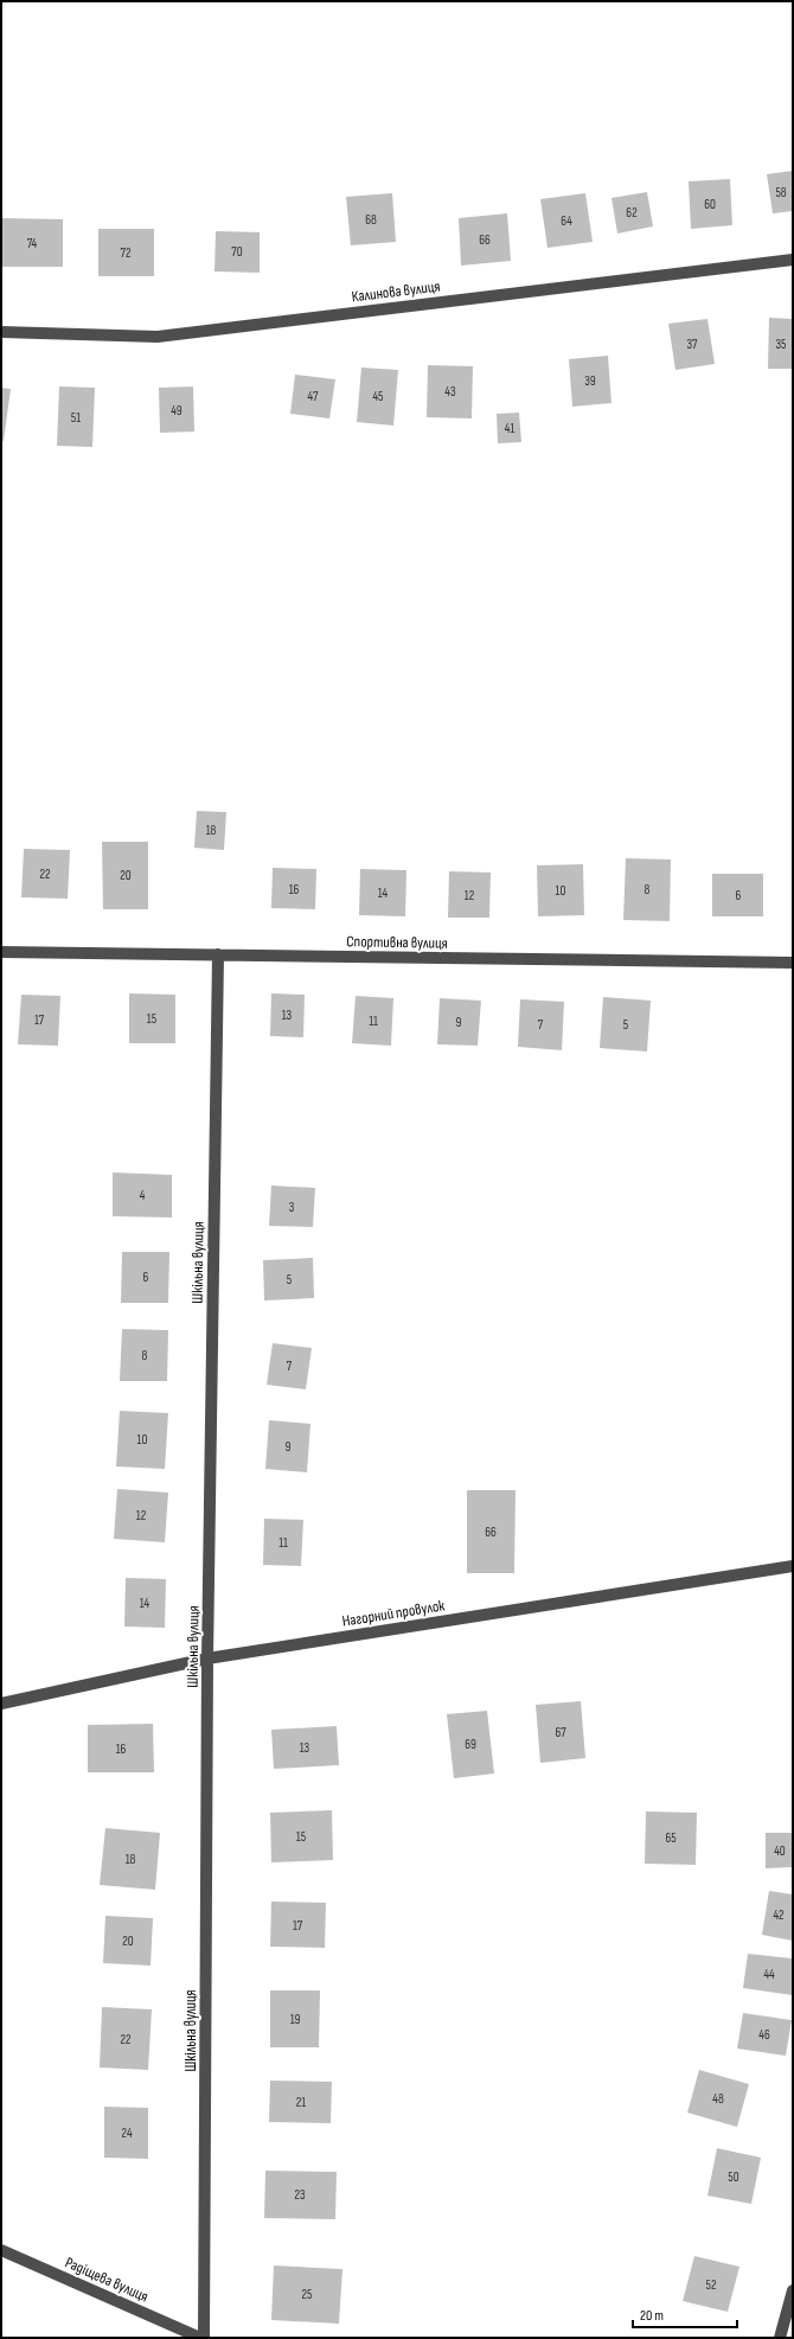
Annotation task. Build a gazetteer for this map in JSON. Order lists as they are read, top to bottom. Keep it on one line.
{"streets":{"street":["Калинова вулиця","Спортивна вулиця","Шкільна вулиця","Нагорний провулок","Радіщева вулиця"]},"crossings":[["Спортивна вулиця","Шкільна вулиця"],["Шкільна вулиця","Нагорний провулок"]],"house_numbers":["58","60","62","68","64","66","74","70","72","37","35","39","43","47","45","49","51","41","18","22","20","16","8","10","14","12","6","13","15","17","11","9","7","5","4","3","6","5","8","7","10","9","12","66","11","14","67","69","13","16","15","65","40","18","42","17","20","44","19","46","22","48","21","24","50","23","52","25"],"scale_bar":"20 m"}
